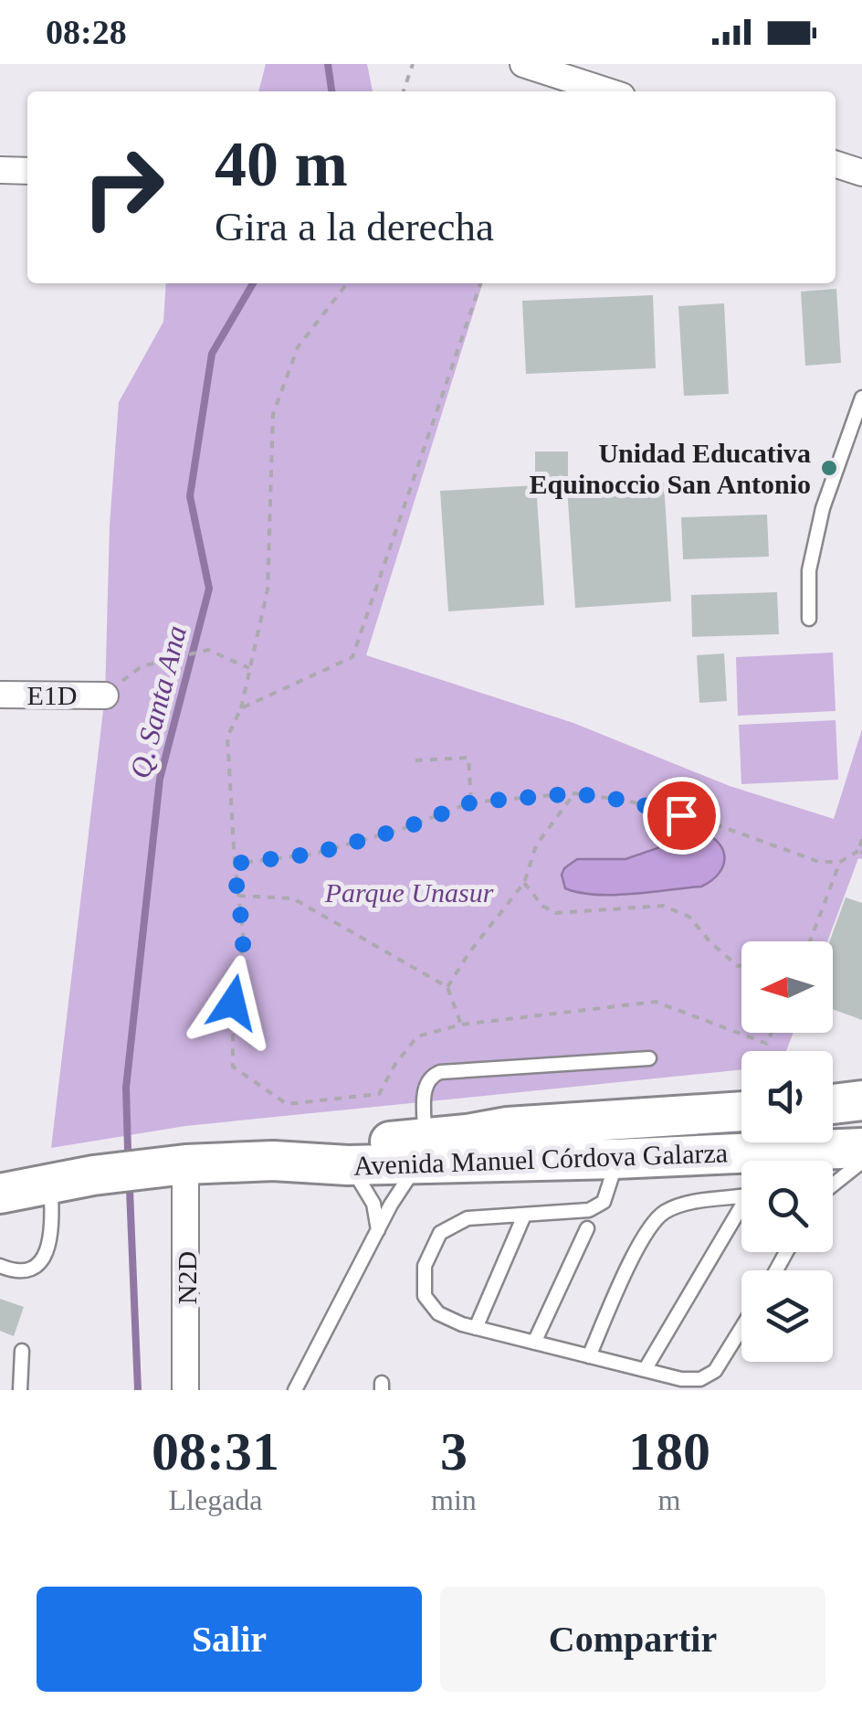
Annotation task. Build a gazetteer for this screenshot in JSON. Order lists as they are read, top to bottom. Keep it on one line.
{"streets":{"main road":["Avenida Manuel Córdova Galarza"],"street":["E1D","N2D"]},"crossings":[["Avenida Manuel Córdova Galarza","N2D"]],"water":["Q. Santa Ana"],"parks":["Parque Unasur"],"places":["Unidad Educativa Equinoccio San Antonio"],"north":"left","page":{"status":"08:28","turn":["40 m","Gira a la derecha"],"eta":["08:31","Llegada","3","min","180","m"],"buttons":["Salir","Compartir"]}}
